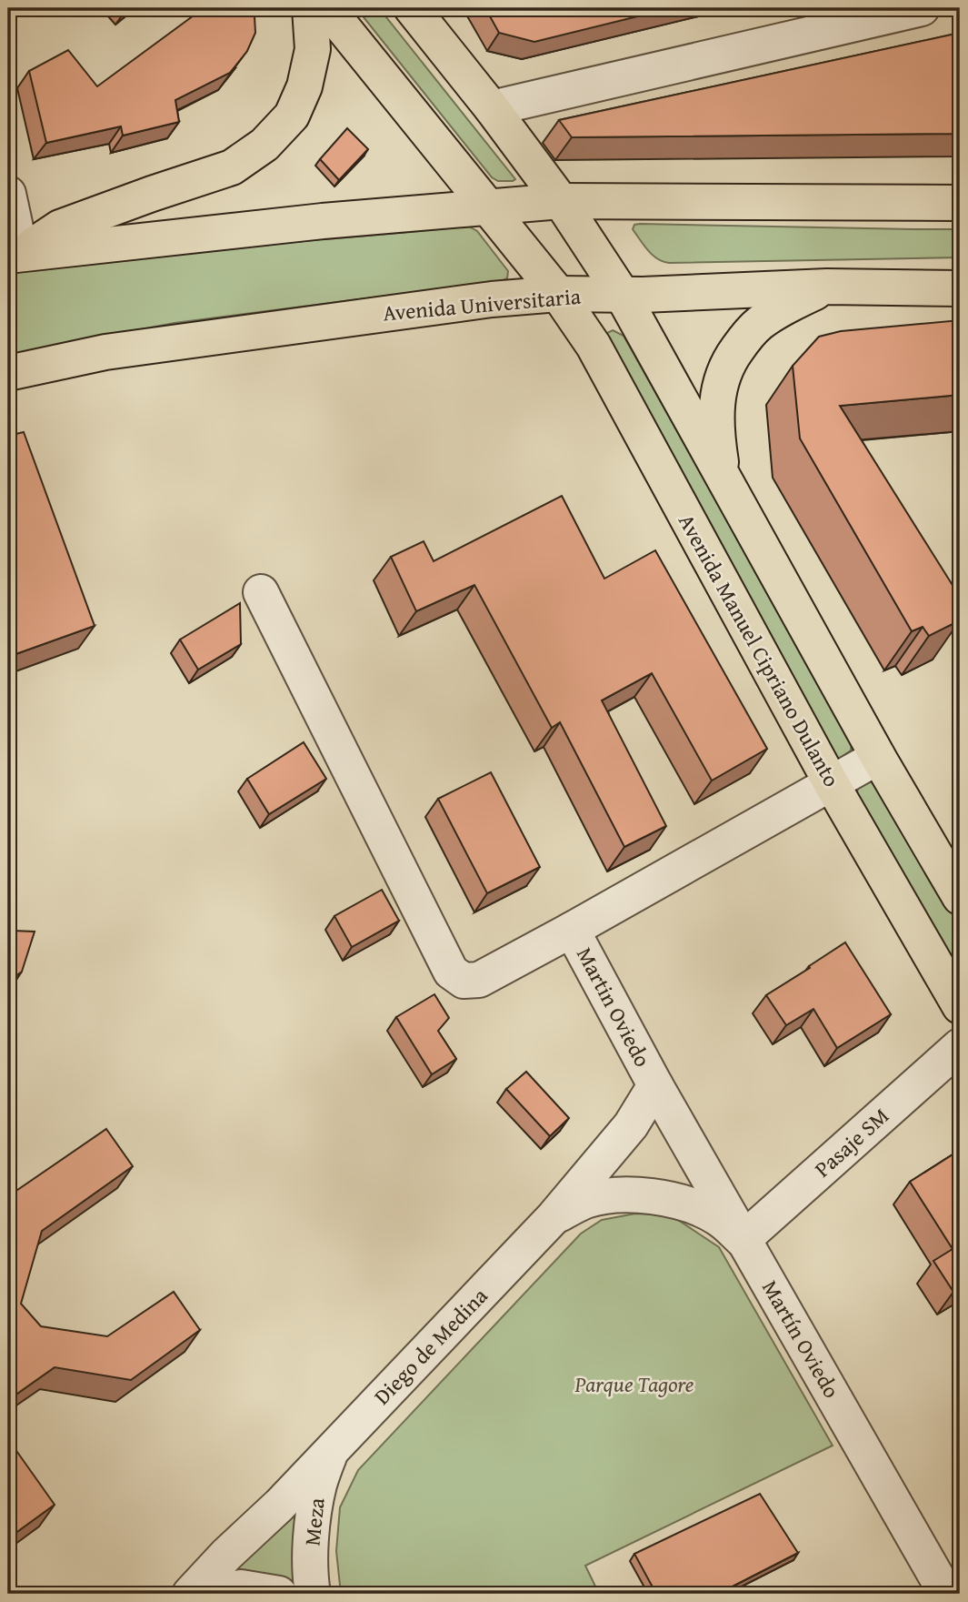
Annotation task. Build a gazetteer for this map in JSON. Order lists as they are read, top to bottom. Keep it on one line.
{"streets":{"main road":["Avenida Universitaria","Avenida Manuel Cipriano Dulanto"],"street":["Martin Oviedo","Pasaje SM","Martín Oviedo","Diego de Medina","Meza"]},"crossings":[["Avenida Universitaria","Avenida Manuel Cipriano Dulanto"],["Martin Oviedo","Martín Oviedo"],["Martin Oviedo","Diego de Medina"],["Pasaje SM","Martín Oviedo"],["Martín Oviedo","Diego de Medina"],["Diego de Medina","Meza"]],"parks":["Parque Tagore"]}
